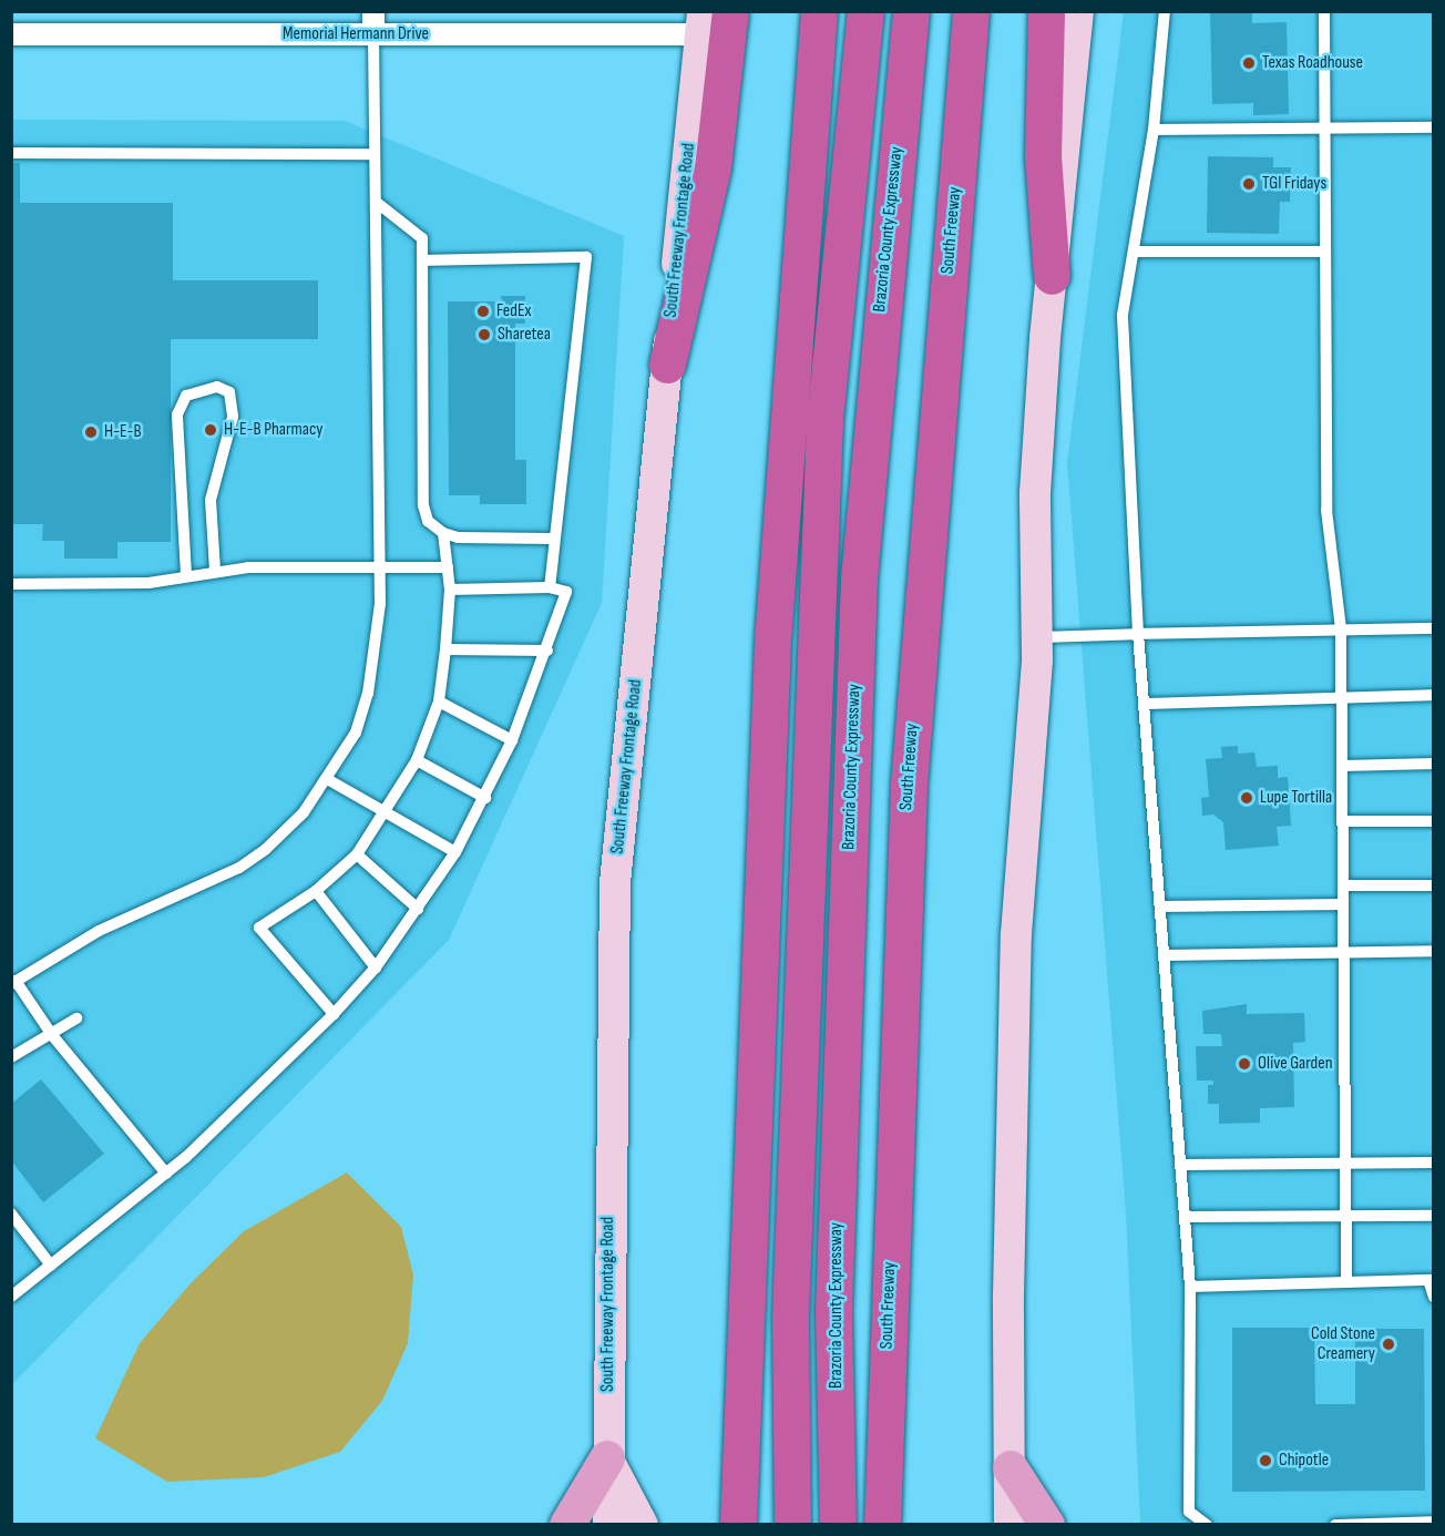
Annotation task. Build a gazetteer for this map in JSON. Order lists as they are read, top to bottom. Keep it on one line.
{"streets":{"highway":["Brazoria County Expressway","South Freeway"],"main road":["South Freeway Frontage Road"],"street":["Memorial Hermann Drive"]},"crossings":[["Memorial Hermann Drive","South Freeway Frontage Road"]],"places":["Texas Roadhouse","TGI Fridays","FedEx","Sharetea","H-E-B Pharmacy","H-E-B","Lupe Tortilla","Olive Garden","Cold Stone Creamery","Chipotle"]}
